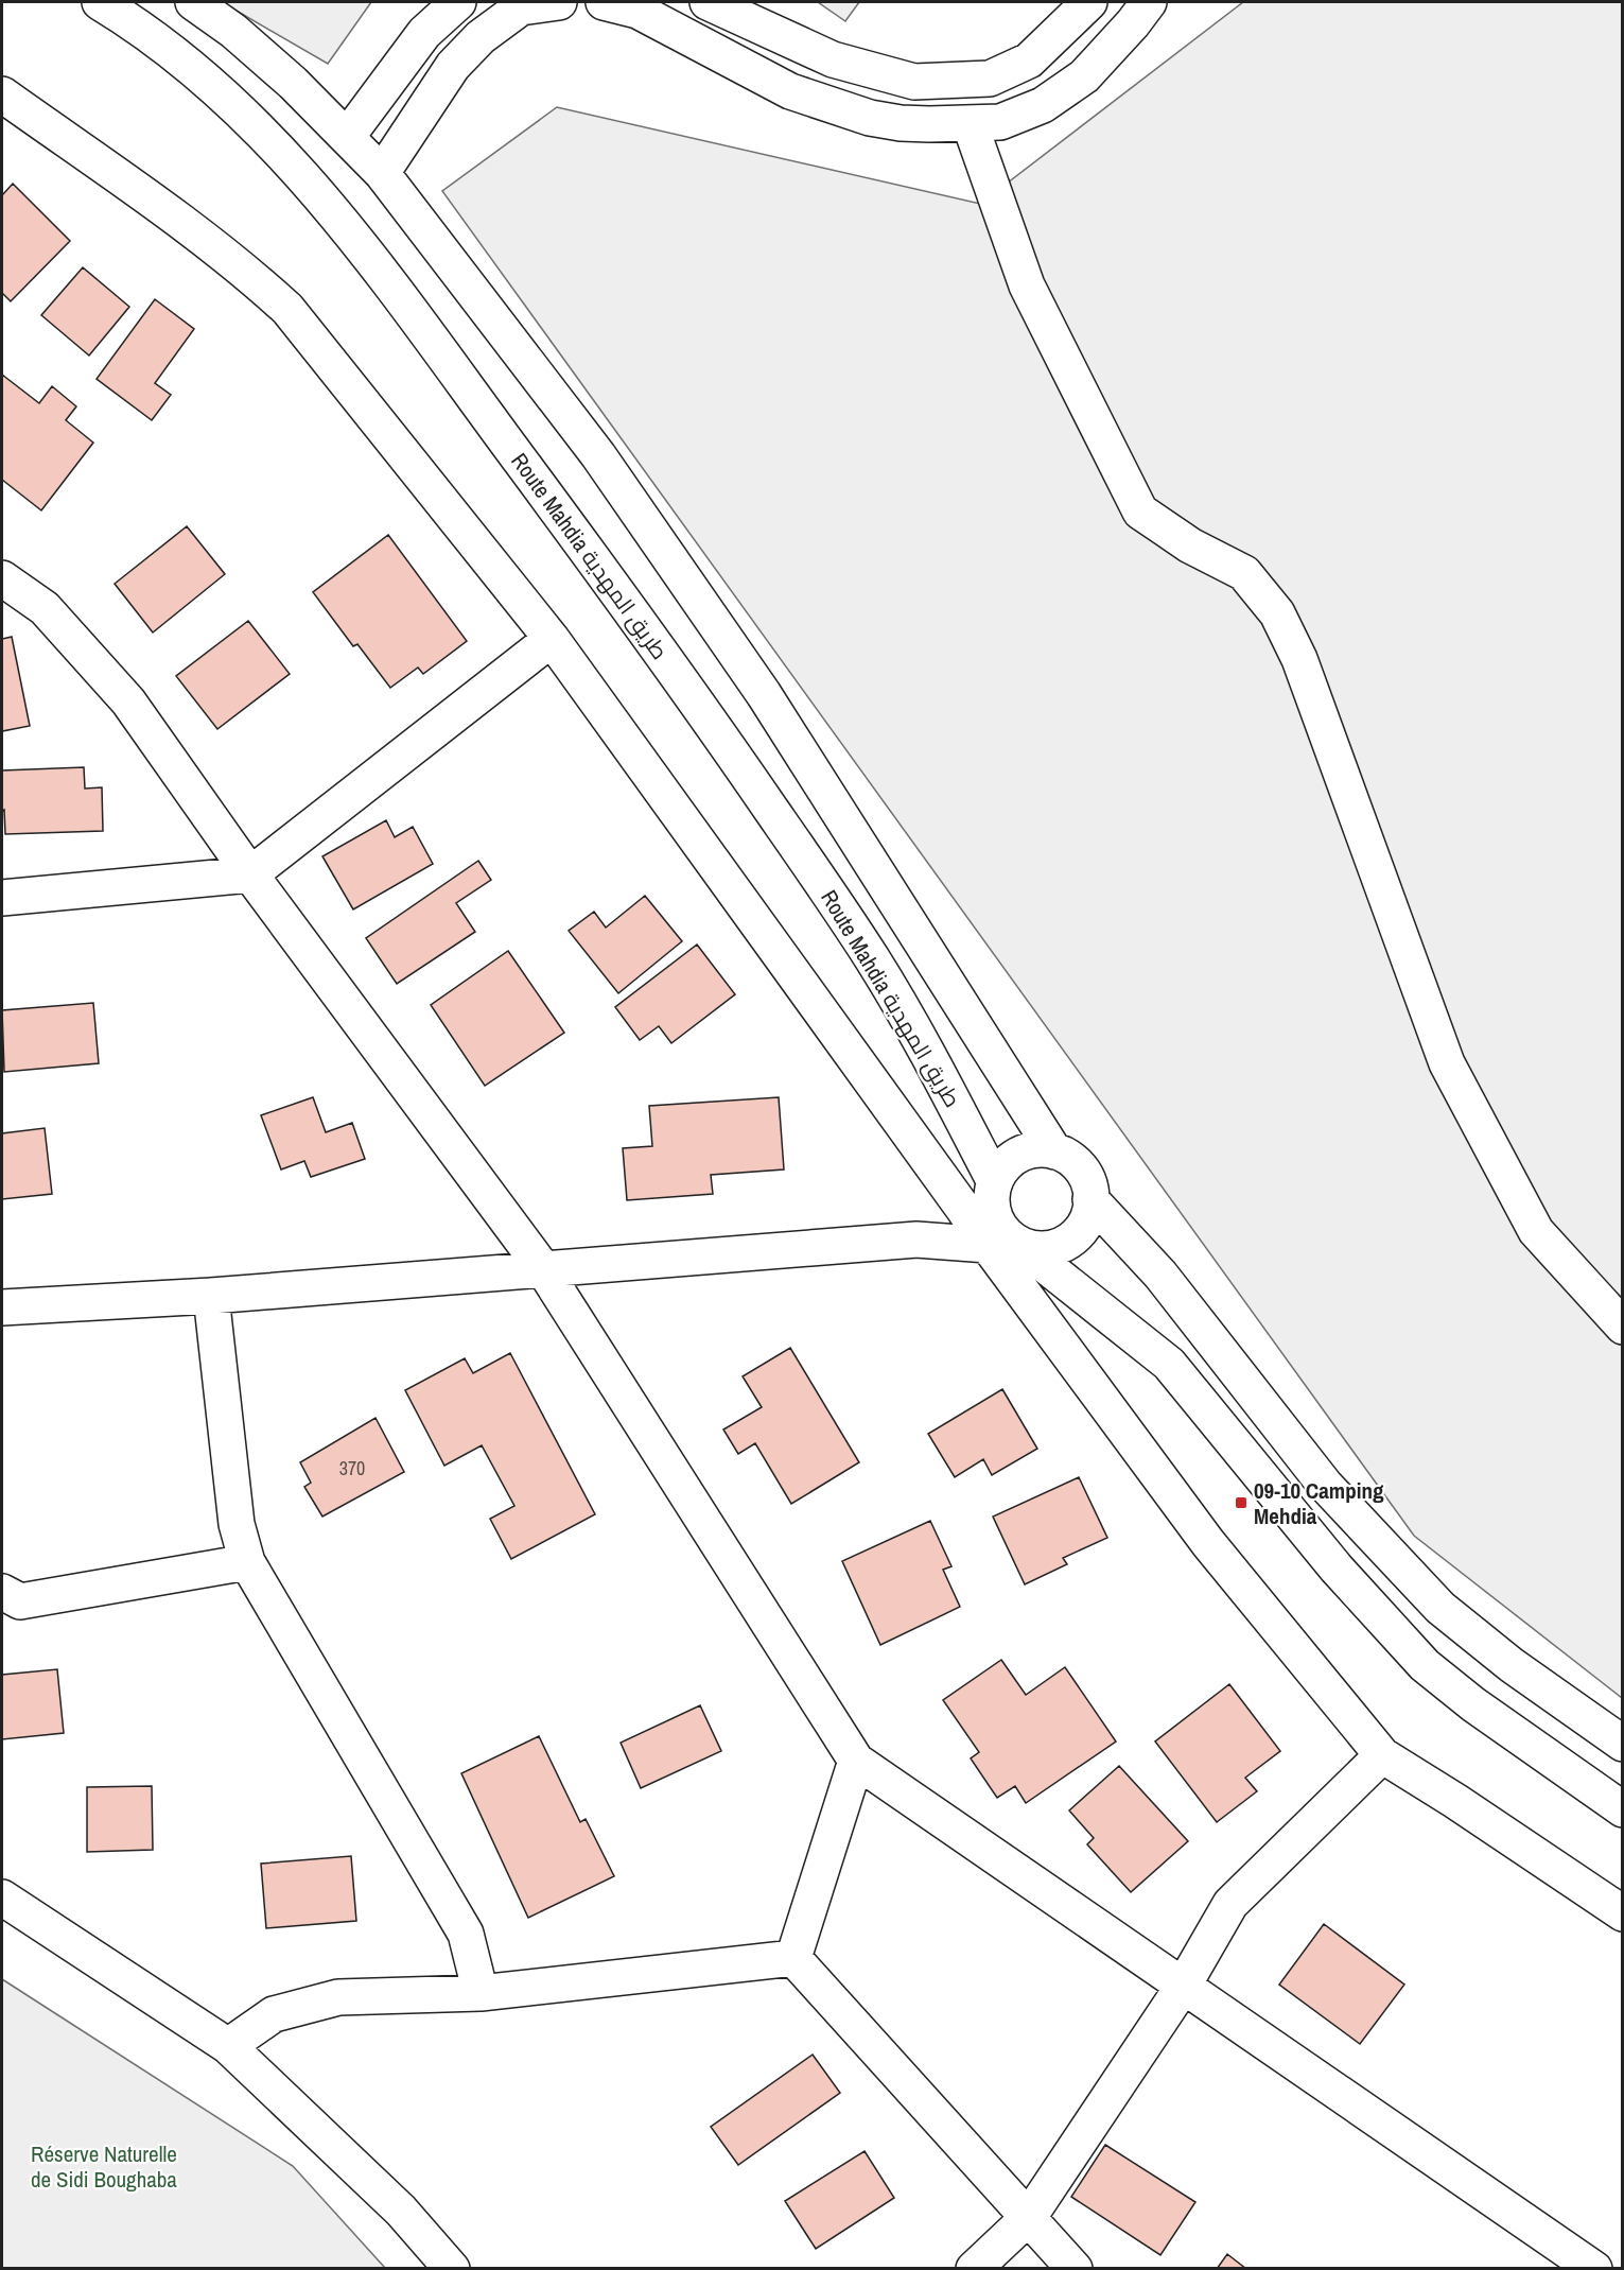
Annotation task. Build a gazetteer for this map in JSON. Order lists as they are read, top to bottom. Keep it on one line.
{"streets":{"street":["Route Mahdia طريق المهدية"]},"parks":["Réserve Naturelle de Sidi Boughaba"],"places":{"transit":["09-10 Camping Mehdia"]},"house_numbers":["370"]}
